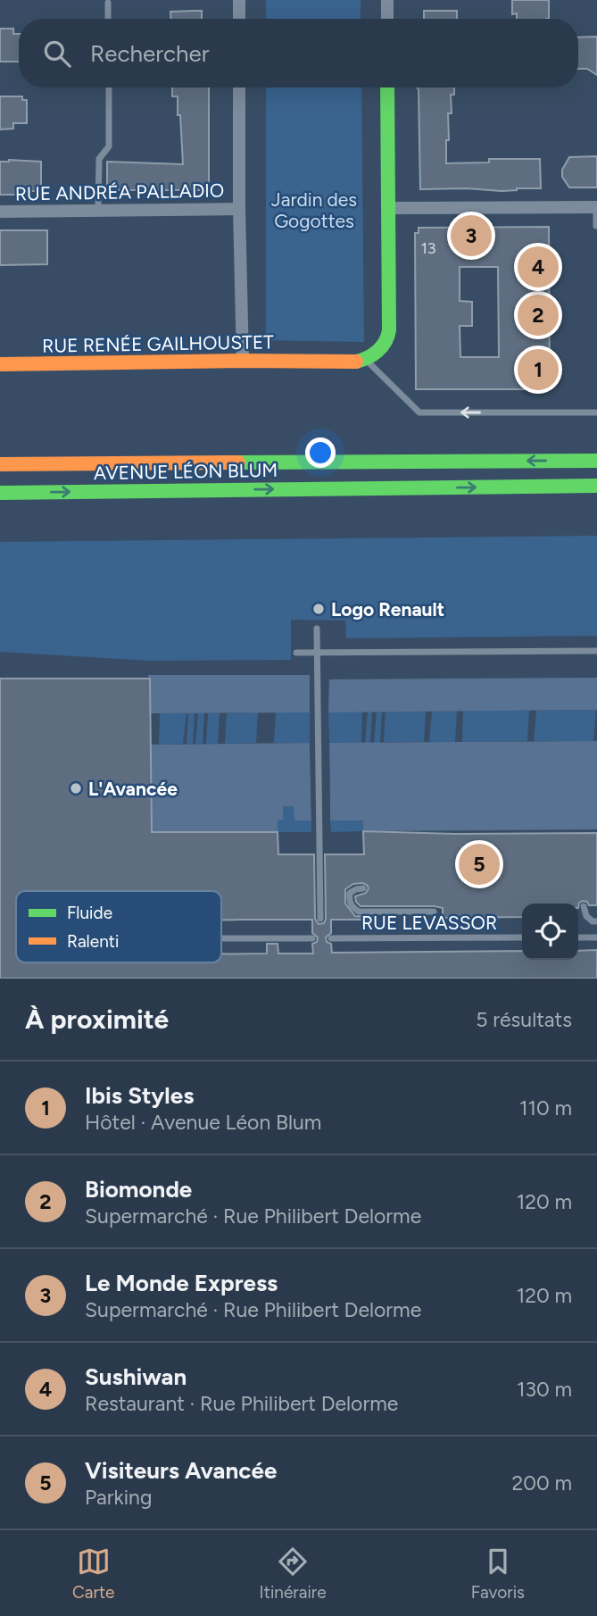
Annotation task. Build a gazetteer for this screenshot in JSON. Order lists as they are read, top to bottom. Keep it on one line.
{"streets":{"main road":["RUE RENÉE GAILHOUSTET","AVENUE LÉON BLUM"],"street":["RUE ANDRÉA PALLADIO"],"lane":["RUE LEVASSOR"]},"parks":["Jardin des Gogottes"],"places":["Logo Renault","L'Avancée"],"house_numbers":["13"],"legend":["Fluide","Ralenti"],"page":{"search":"Rechercher","pins":["3","4","2","1","5"],"heading":["À proximité","5 résultats"],"list":[{"mark":"1","name":"Ibis Styles","note":"Hôtel · Avenue Léon Blum","value":"110 m"},{"mark":"2","name":"Biomonde","note":"Supermarché · Rue Philibert Delorme","value":"120 m"},{"mark":"3","name":"Le Monde Express","note":"Supermarché · Rue Philibert Delorme","value":"120 m"},{"mark":"4","name":"Sushiwan","note":"Restaurant · Rue Philibert Delorme","value":"130 m"},{"mark":"5","name":"Visiteurs Avancée","note":"Parking","value":"200 m"}],"nav":["Carte","Itinéraire","Favoris"]}}
